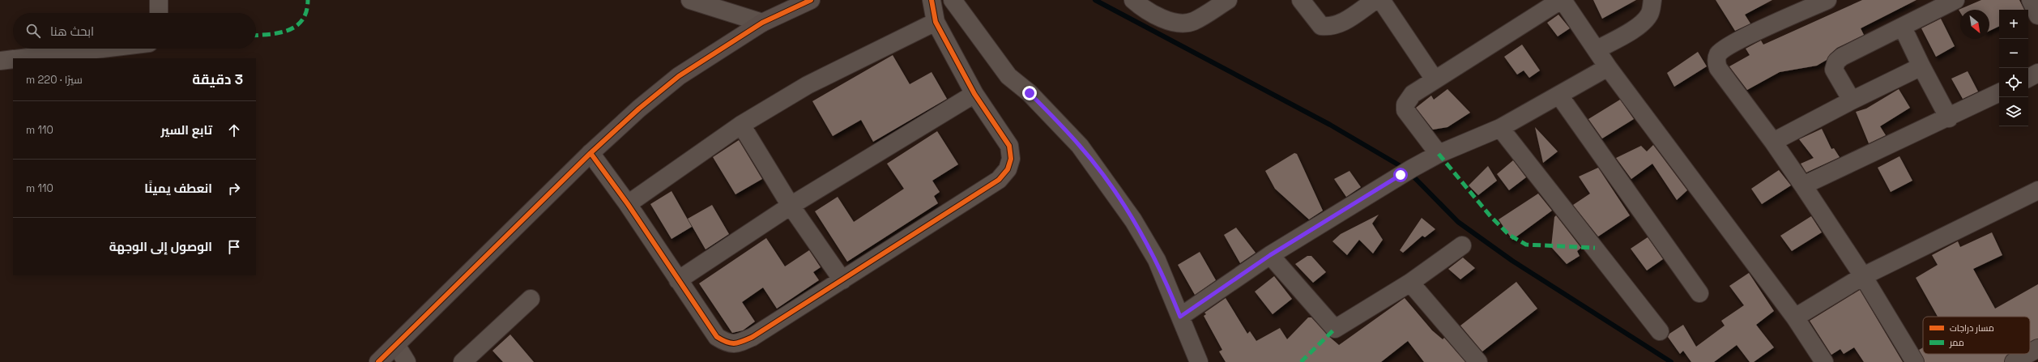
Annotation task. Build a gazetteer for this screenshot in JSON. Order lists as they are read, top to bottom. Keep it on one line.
{"legend":["مسار دراجات","ممر"],"north":"bottom right","page":{"map_buttons":["+","−"],"search":"ابحث هنا","heading":["3 دقيقة","سيرًا · 220 m"],"list":[["تابع السير","110 m"],["انعطف يمينًا","110 m"],"الوصول إلى الوجهة"]}}
